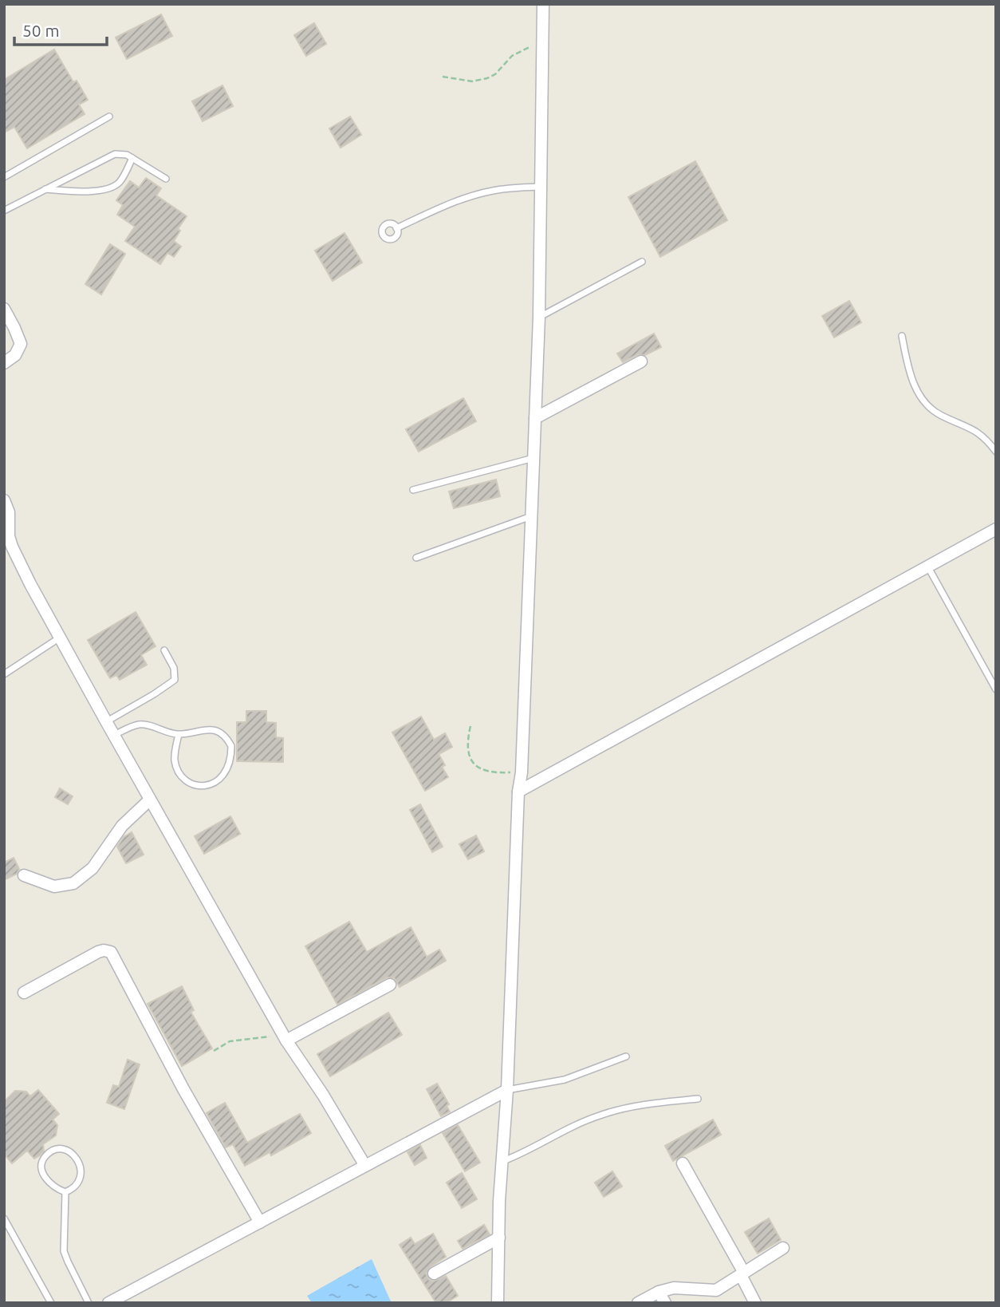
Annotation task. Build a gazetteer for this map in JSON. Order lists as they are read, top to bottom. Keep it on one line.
{"scale_bar":"50 m"}
